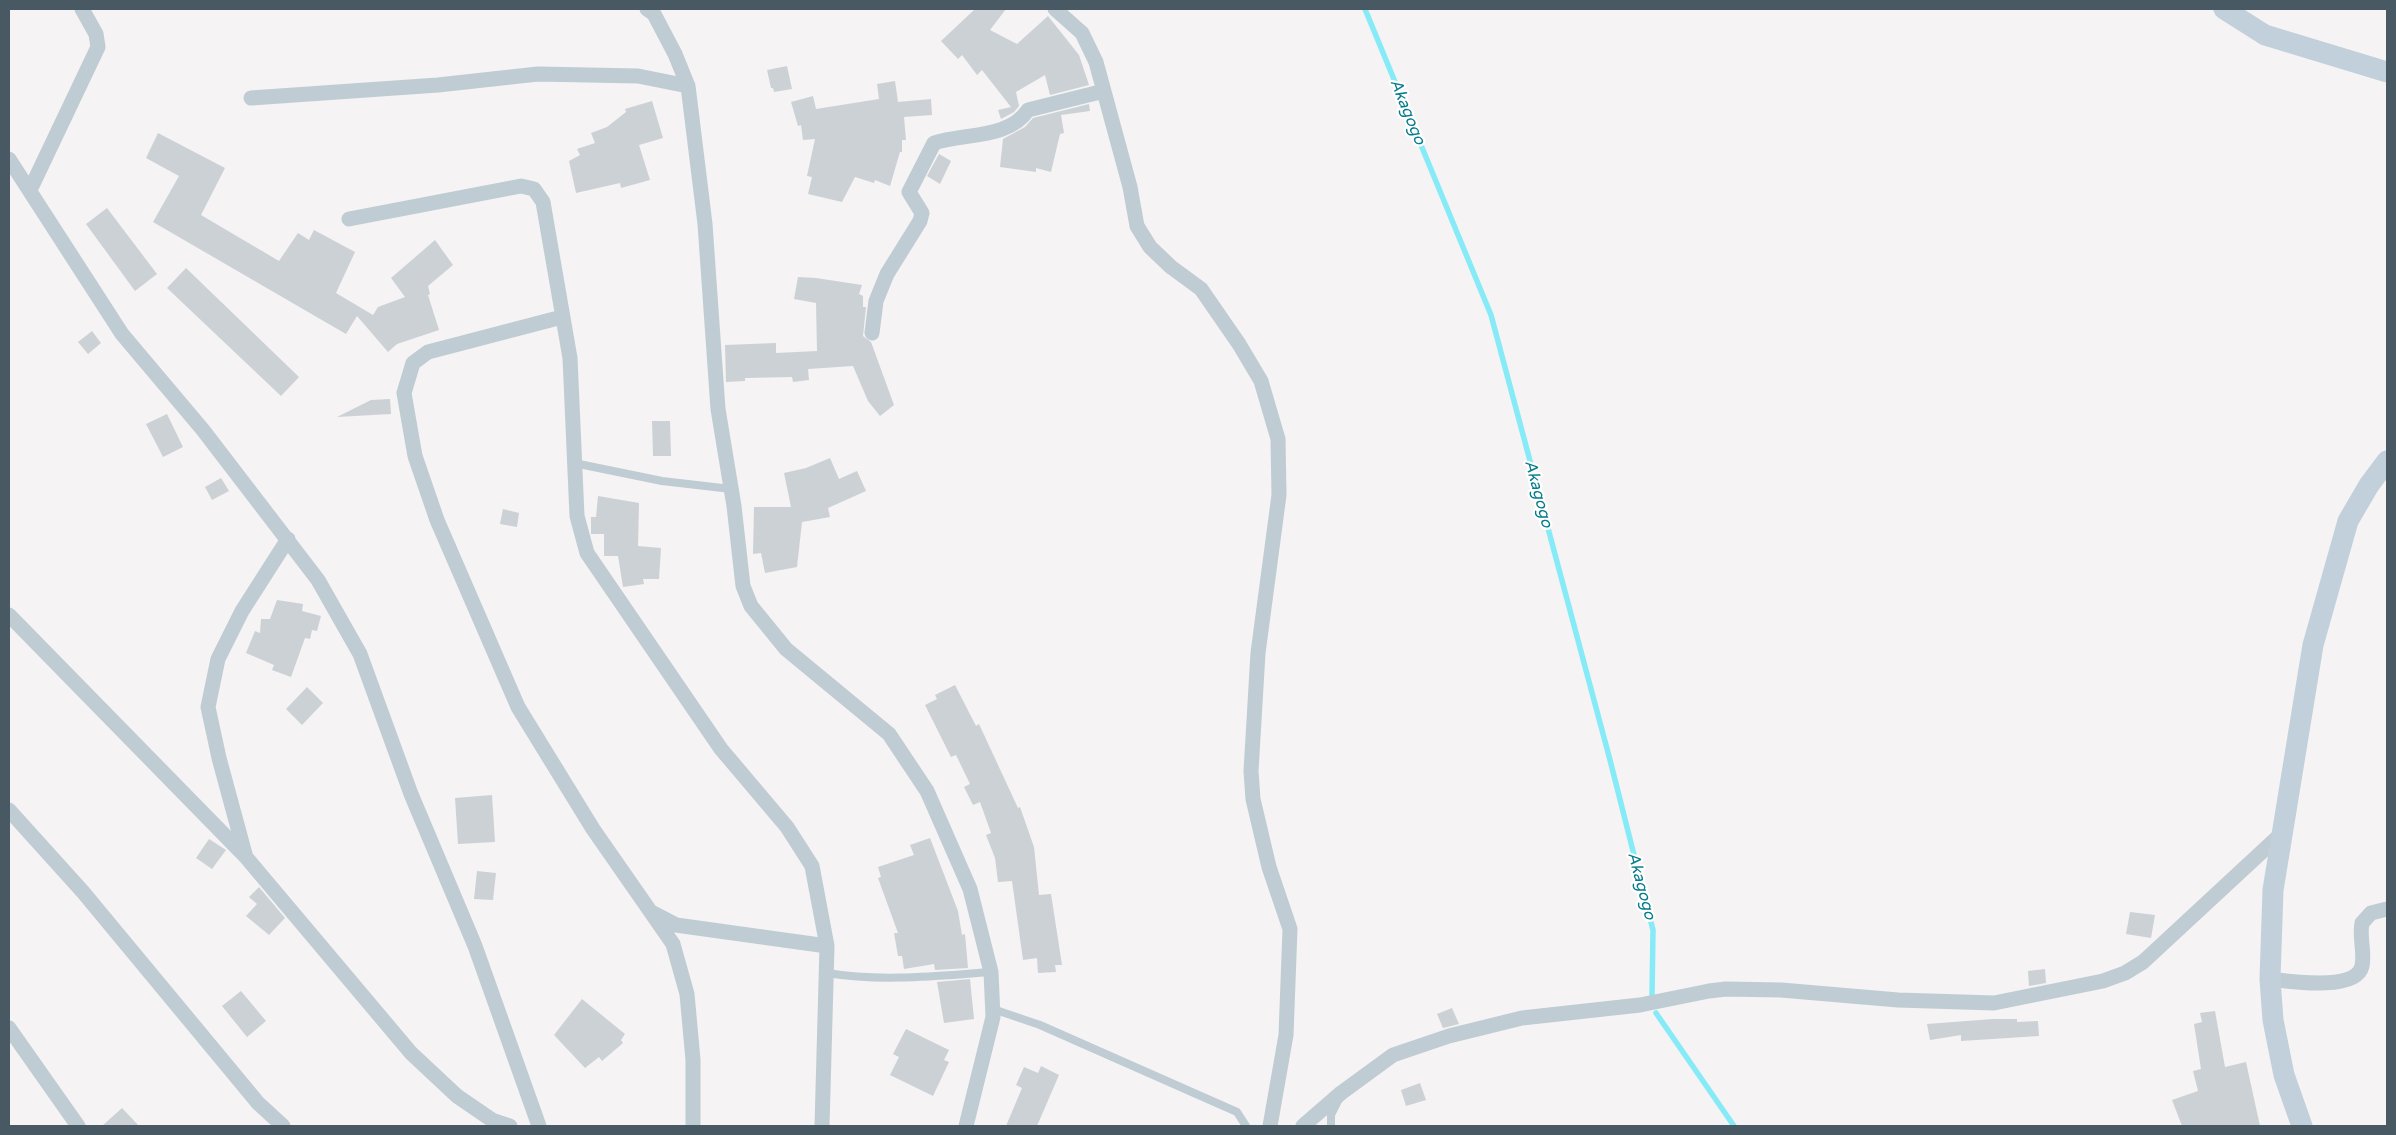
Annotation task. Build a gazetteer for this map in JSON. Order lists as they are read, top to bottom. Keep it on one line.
{"water":["Akagogo"]}
